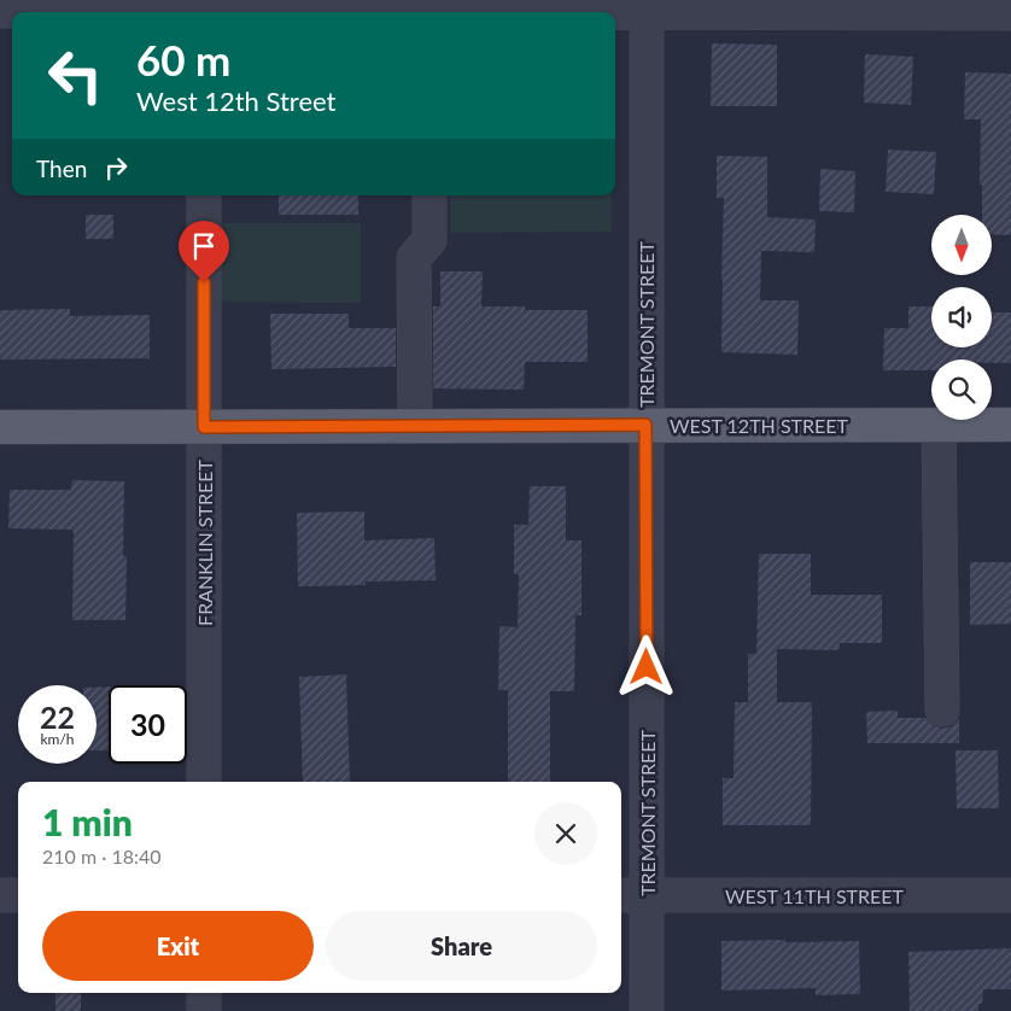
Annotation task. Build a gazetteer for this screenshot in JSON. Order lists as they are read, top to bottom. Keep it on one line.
{"streets":{"main road":["WEST 12TH STREET"],"street":["TREMONT STREET","FRANKLIN STREET","WEST 11TH STREET"]},"crossings":[["TREMONT STREET","WEST 12TH STREET"],["TREMONT STREET","WEST 11TH STREET"],["WEST 12TH STREET","FRANKLIN STREET"]],"north":"bottom","page":{"turn":["60 m","West 12th Street"],"then":"Then","speed":"22 km/h","limit":"30","heading":["1 min","210 m · 18:40"],"buttons":["Exit","Share"]}}
